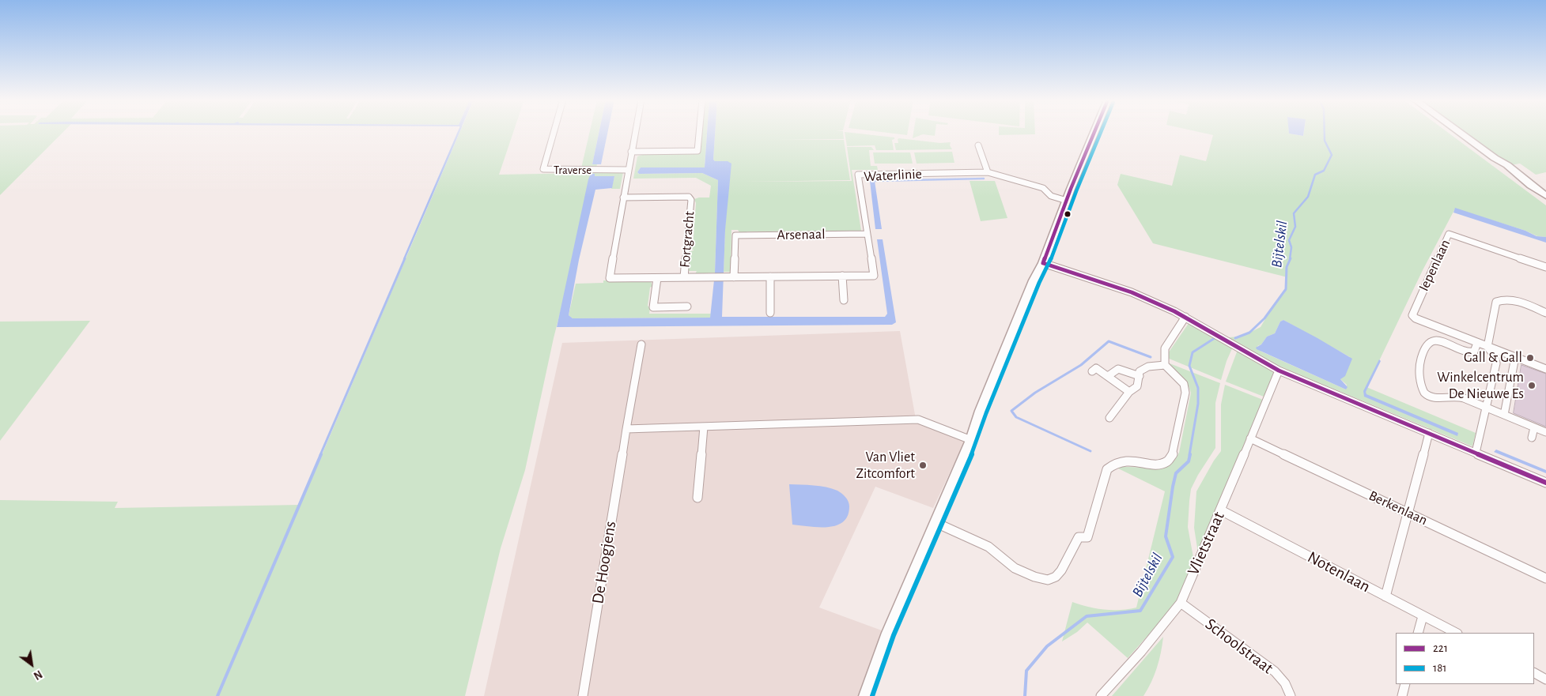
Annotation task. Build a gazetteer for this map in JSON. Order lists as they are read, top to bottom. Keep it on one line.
{"streets":{"street":["Traverse","Waterlinie","Arsenaal","Fortgracht","Iepenlaan","Berkenlaan","Vlietstraat","De Hoogjens","Notenlaan","Schoolstraat"]},"crossings":[["Traverse","Waterlinie"],["Waterlinie","Arsenaal"],["Waterlinie","Fortgracht"],["Berkenlaan","Vlietstraat"],["Vlietstraat","Notenlaan"],["Vlietstraat","Schoolstraat"]],"water":["Bijtelskil"],"places":["Gall & Gall","Winkelcentrum De Nieuwe Es","Van Vliet Zitcomfort"],"lines":["transit line 221","transit line 181"],"legend":["221","181"],"north":"bottom right"}
